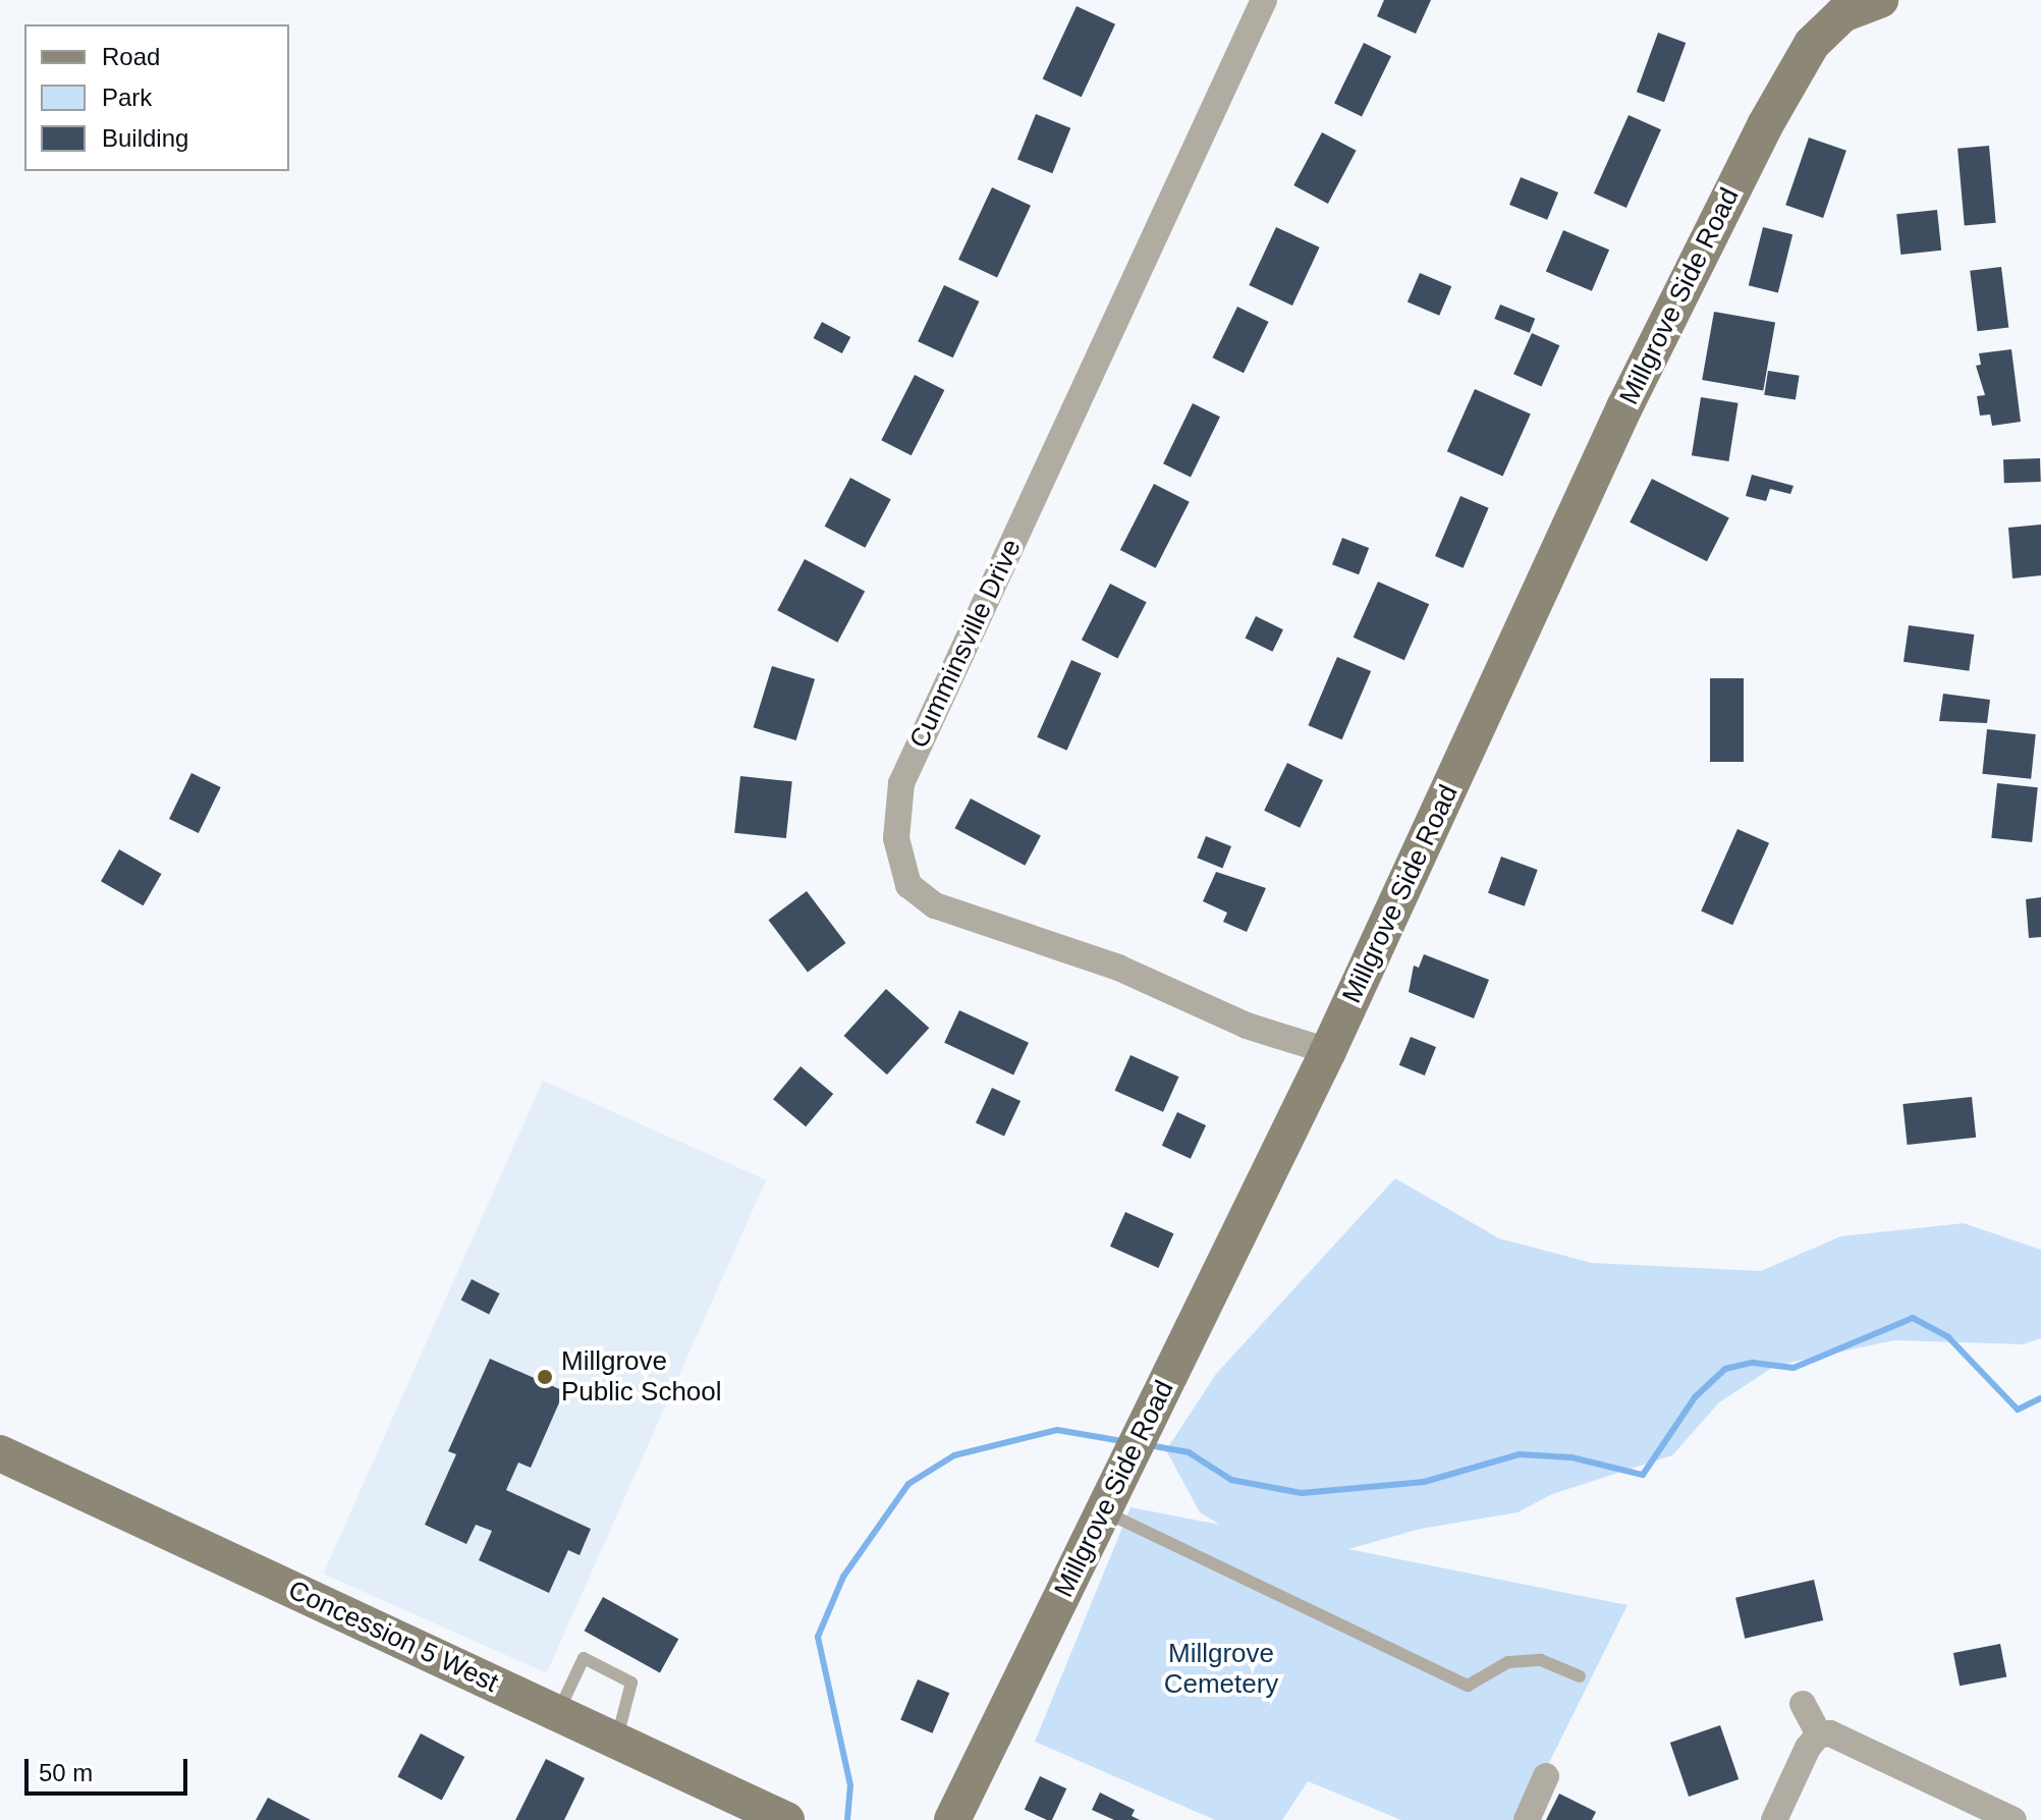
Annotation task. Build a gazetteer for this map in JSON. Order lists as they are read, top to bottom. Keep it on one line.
{"streets":{"main road":["Millgrove Side Road","Concession 5 West"],"street":["Cumminsville Drive"]},"crossings":[["Millgrove Side Road","Cumminsville Drive"]],"parks":["Millgrove Cemetery"],"places":["Millgrove Public School"],"legend":["Road","Park","Building"],"scale_bar":"50 m"}
